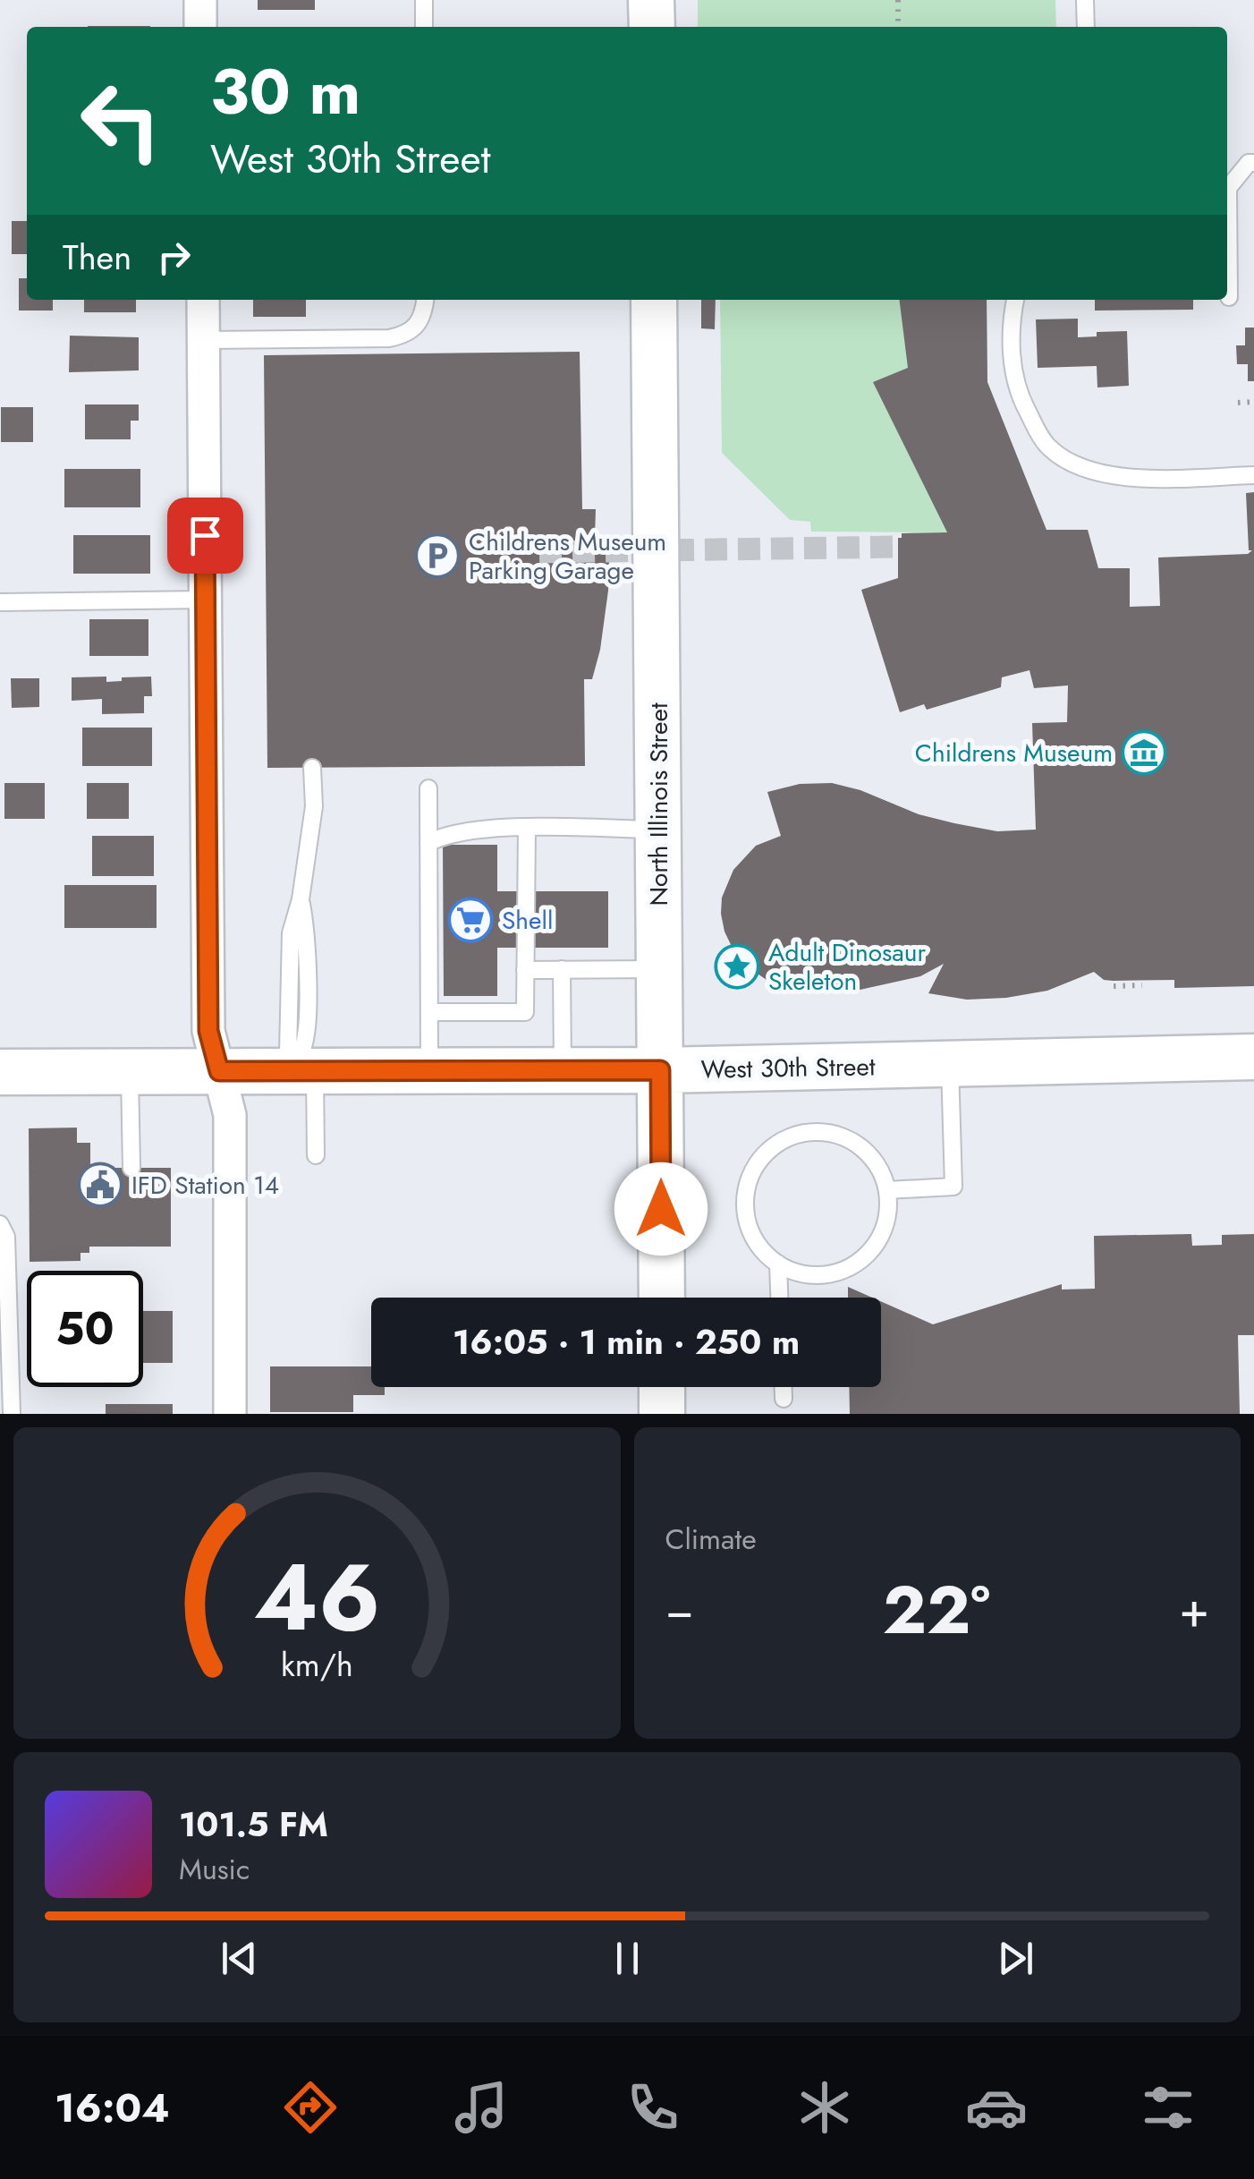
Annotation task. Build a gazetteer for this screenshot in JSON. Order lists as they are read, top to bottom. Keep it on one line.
{"streets":{"main road":["North Illinois Street","West 30th Street"]},"crossings":[["North Illinois Street","West 30th Street"]],"places":{"parking":["Childrens Museum Parking Garage"],"museum":["Childrens Museum"],"supermarket":["Shell"],"place":["Adult Dinosaur Skeleton"],"public building":["IFD Station 14"]},"page":{"turn":["30 m","West 30th Street"],"then":"Then","limit":"50","trip":"16:05 · 1 min · 250 m","tile":"Climate","heat":["−","22°","+"],"song":["101.5 FM","Music"],"tabs":"16:04","gauge":["46","km/h"]}}
